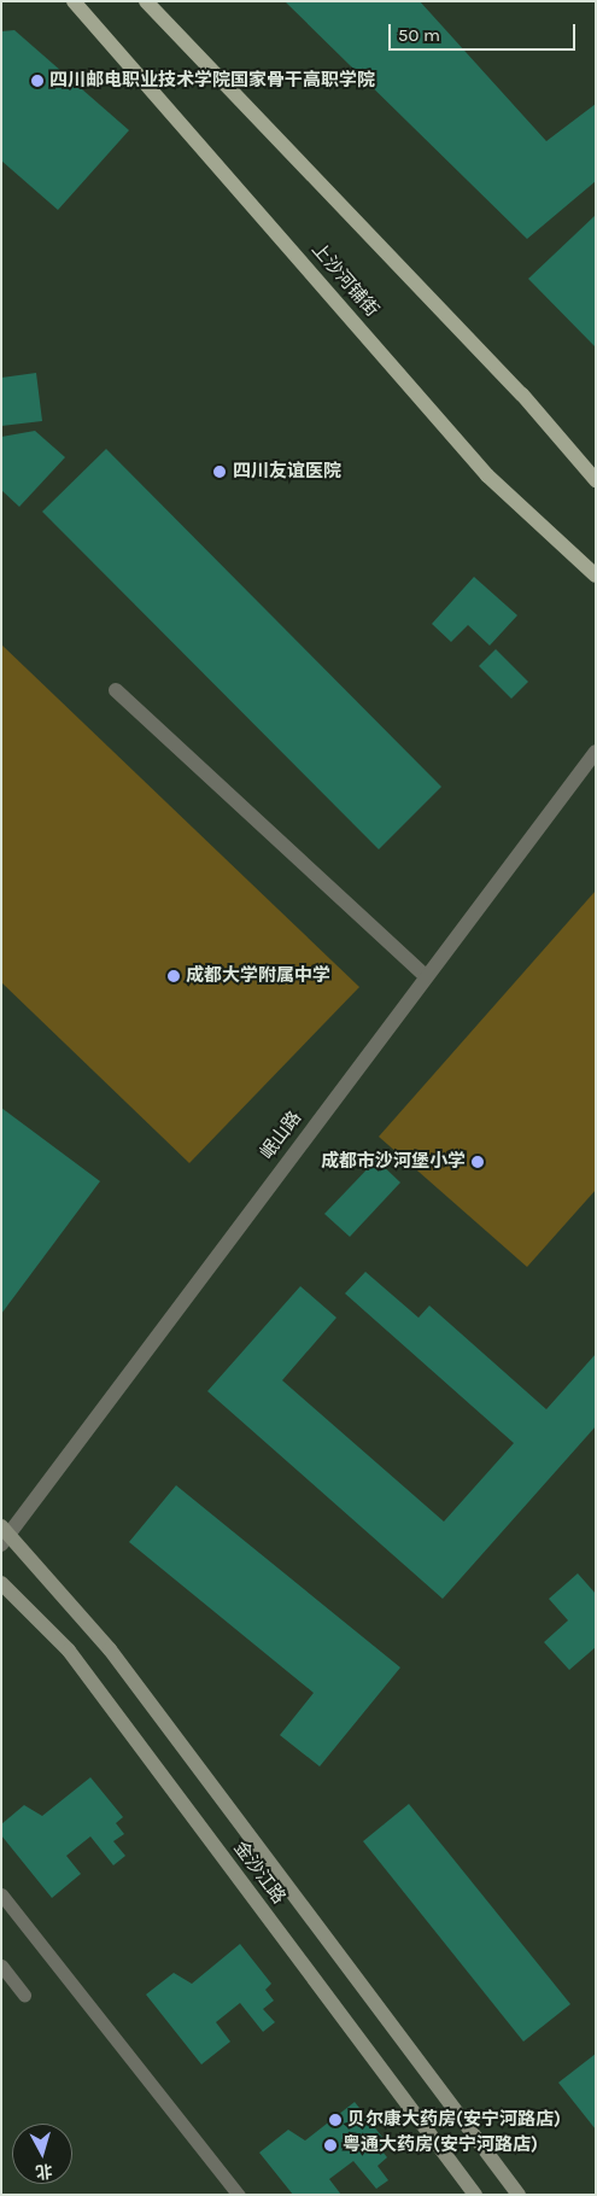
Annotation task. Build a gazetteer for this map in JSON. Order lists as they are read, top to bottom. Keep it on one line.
{"streets":{"main road":["上沙河铺街"],"street":["岷山路","金沙江路"]},"places":["四川邮电职业技术学院国家骨干高职学院","四川友谊医院","成都大学附属中学","成都市沙河堡小学","贝尔康大药房(安宁河路店)","粤通大药房(安宁河路店)"],"scale_bar":"50 m","north":"bottom"}
